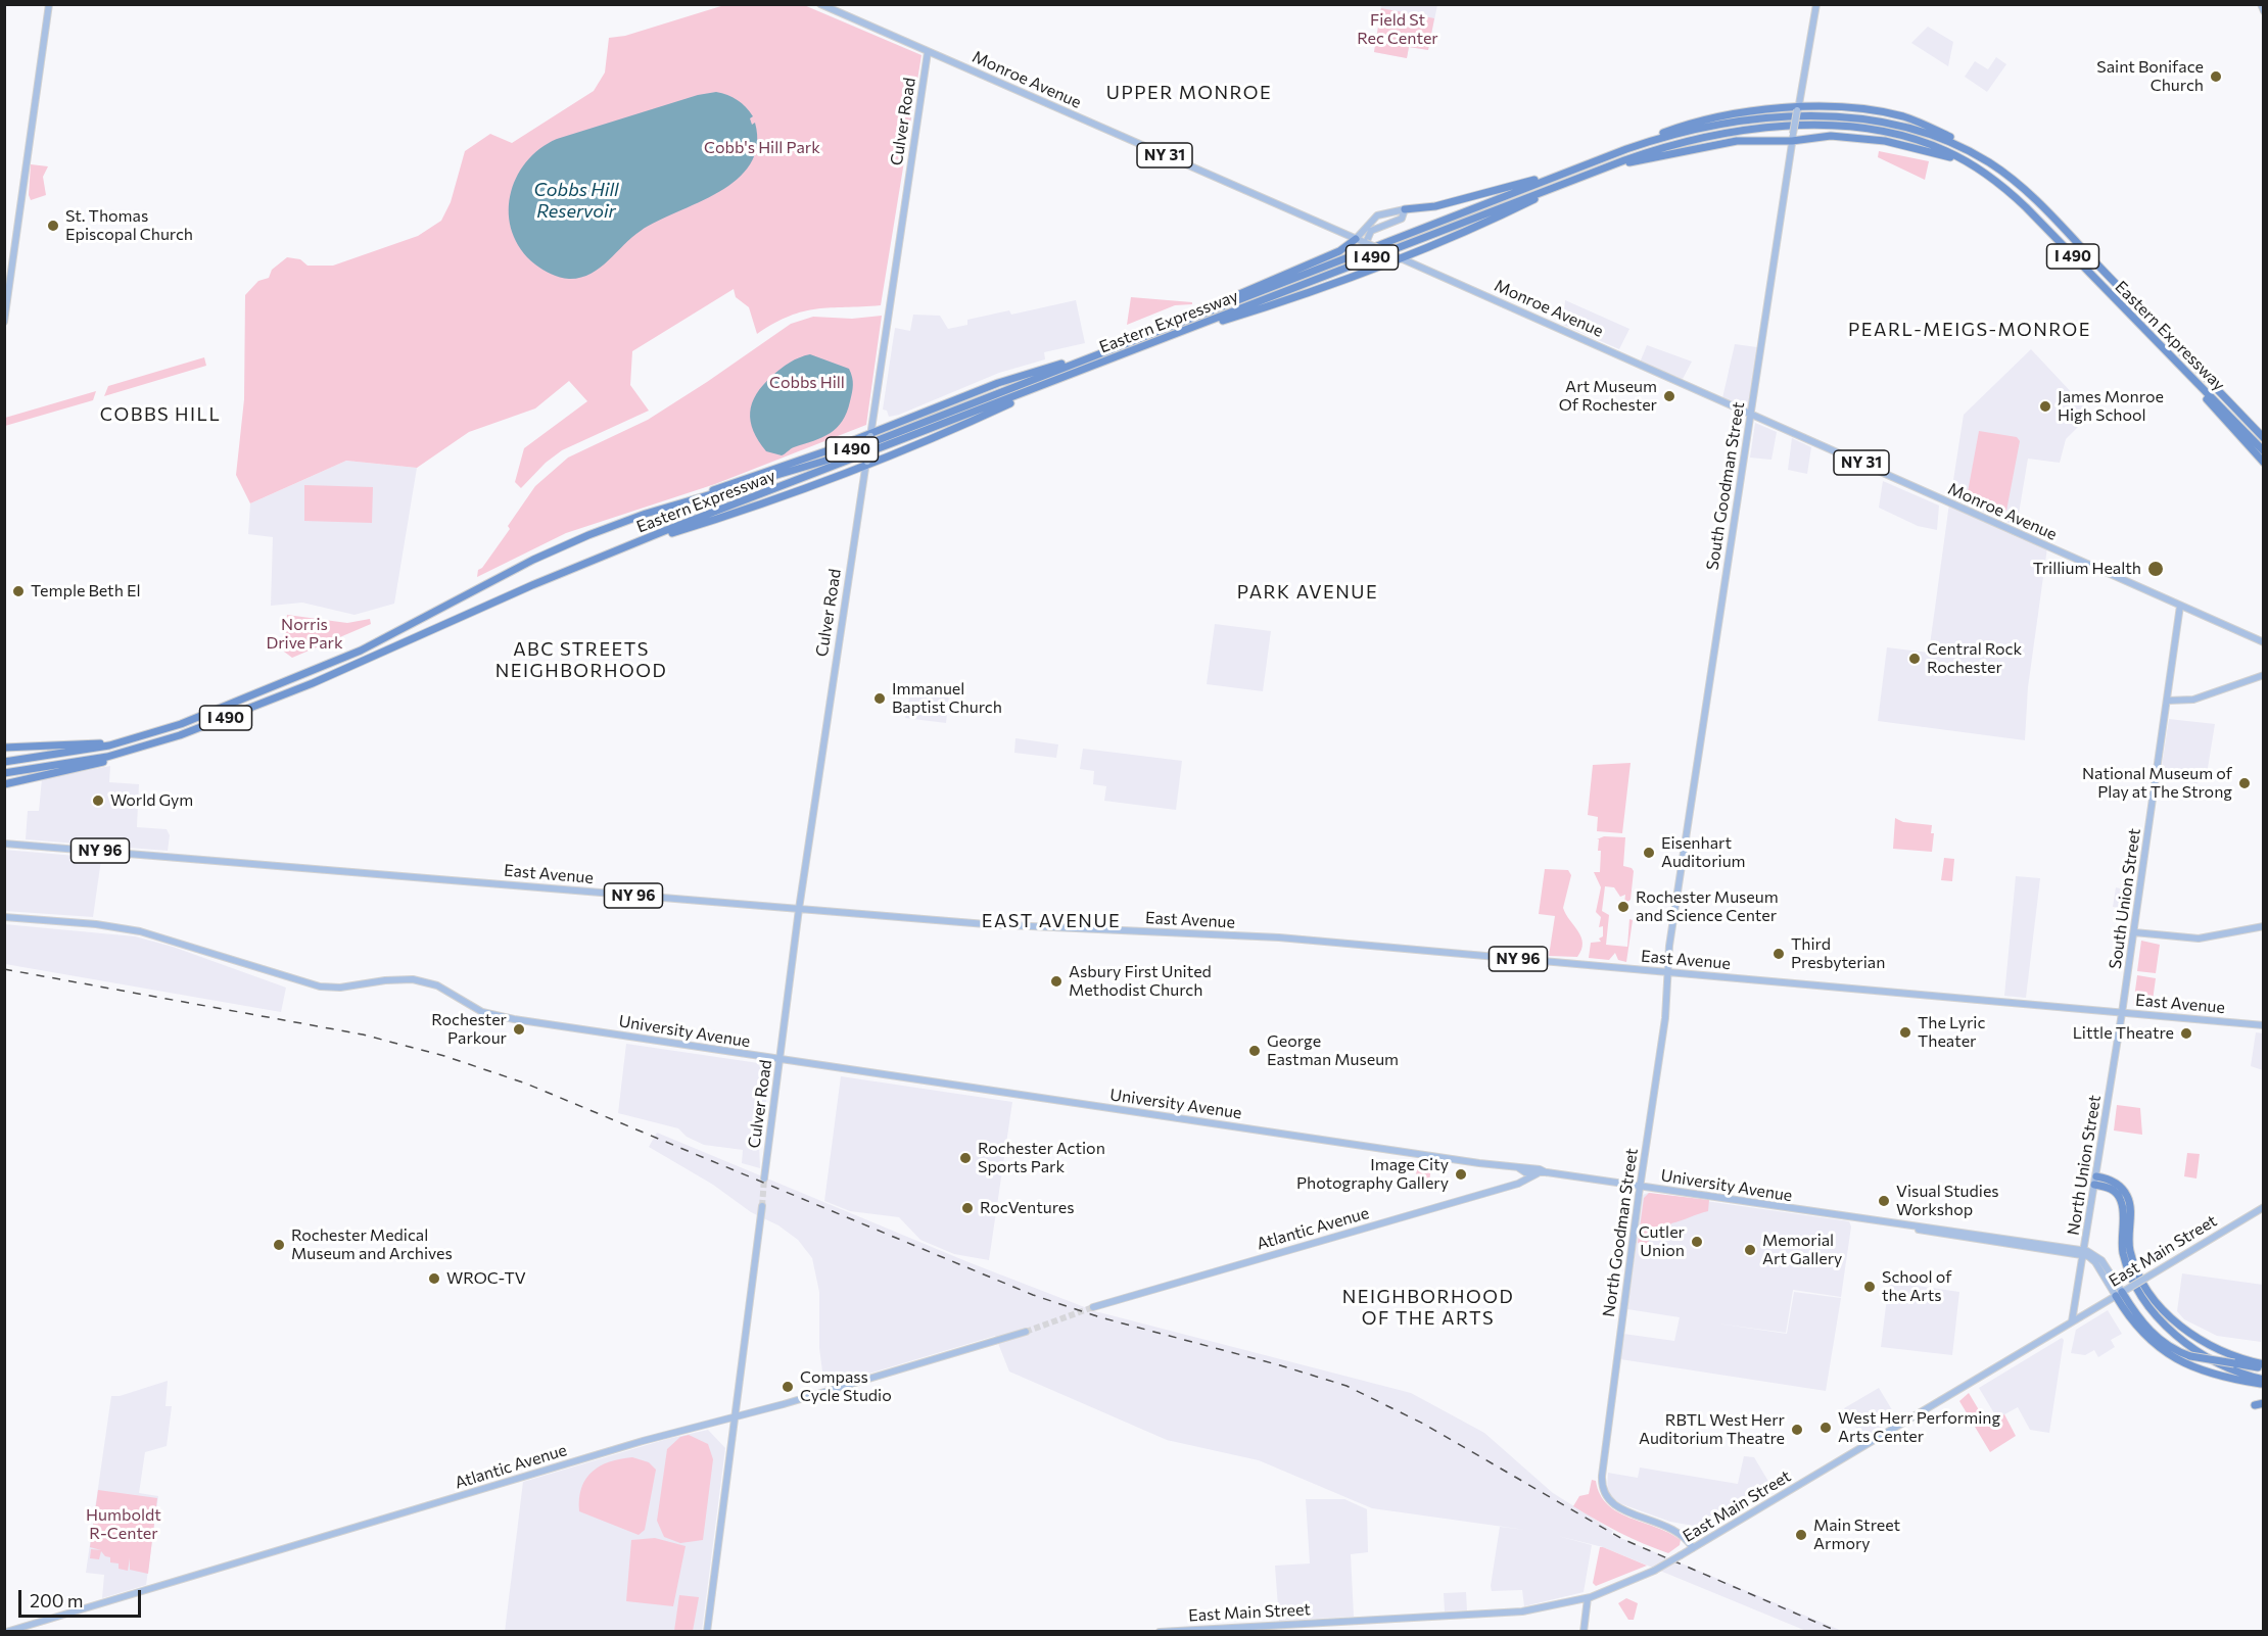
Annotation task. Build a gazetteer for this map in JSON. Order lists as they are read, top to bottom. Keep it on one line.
{"streets":{"highway":["I 490","Eastern Expressway"],"main road":["Monroe Avenue","Culver Road","NY 31","South Goodman Street","NY 96","East Avenue","South Union Street","University Avenue","North Union Street","Atlantic Avenue","North Goodman Street","East Main Street"]},"crossings":[["Monroe Avenue","Culver Road"],["Monroe Avenue","South Goodman Street"],["Monroe Avenue","South Union Street"],["Culver Road","East Avenue"],["Culver Road","University Avenue"],["South Goodman Street","East Avenue"],["South Goodman Street","North Goodman Street"],["East Avenue","South Union Street"],["East Avenue","North Union Street"],["East Avenue","North Goodman Street"],["South Union Street","North Union Street"],["University Avenue","North Union Street"],["University Avenue","Atlantic Avenue"],["University Avenue","North Goodman Street"],["North Union Street","East Main Street"],["North Goodman Street","East Main Street"]],"districts":["UPPER MONROE","PEARL-MEIGS-MONROE","COBBS HILL","PARK AVENUE","ABC STREETS NEIGHBORHOOD","EAST AVENUE","NEIGHBORHOOD OF THE ARTS"],"water":["Cobbs Hill Reservoir"],"parks":["Field St Rec Center","Cobb's Hill Park","Cobbs Hill","Norris Drive Park","Humboldt R-Center"],"places":["Saint Boniface Church","St. Thomas Episcopal Church","Art Museum Of Rochester","James Monroe High School","Trillium Health","Temple Beth El","Central Rock Rochester","Immanuel Baptist Church","National Museum of Play at The Strong","World Gym","Eisenhart Auditorium","Rochester Museum and Science Center","Third Presbyterian","Asbury First United Methodist Church","Rochester Parkour","The Lyric Theater","Little Theatre","George Eastman Museum","Rochester Action Sports Park","Image City Photography Gallery","Visual Studies Workshop","RocVentures","Cutler Union","Rochester Medical Museum and Archives","Memorial Art Gallery","WROC-TV","School of the Arts","Compass Cycle Studio","West Herr Performing Arts Center","RBTL West Herr Auditorium Theatre","Main Street Armory"],"scale_bar":"200 m"}
